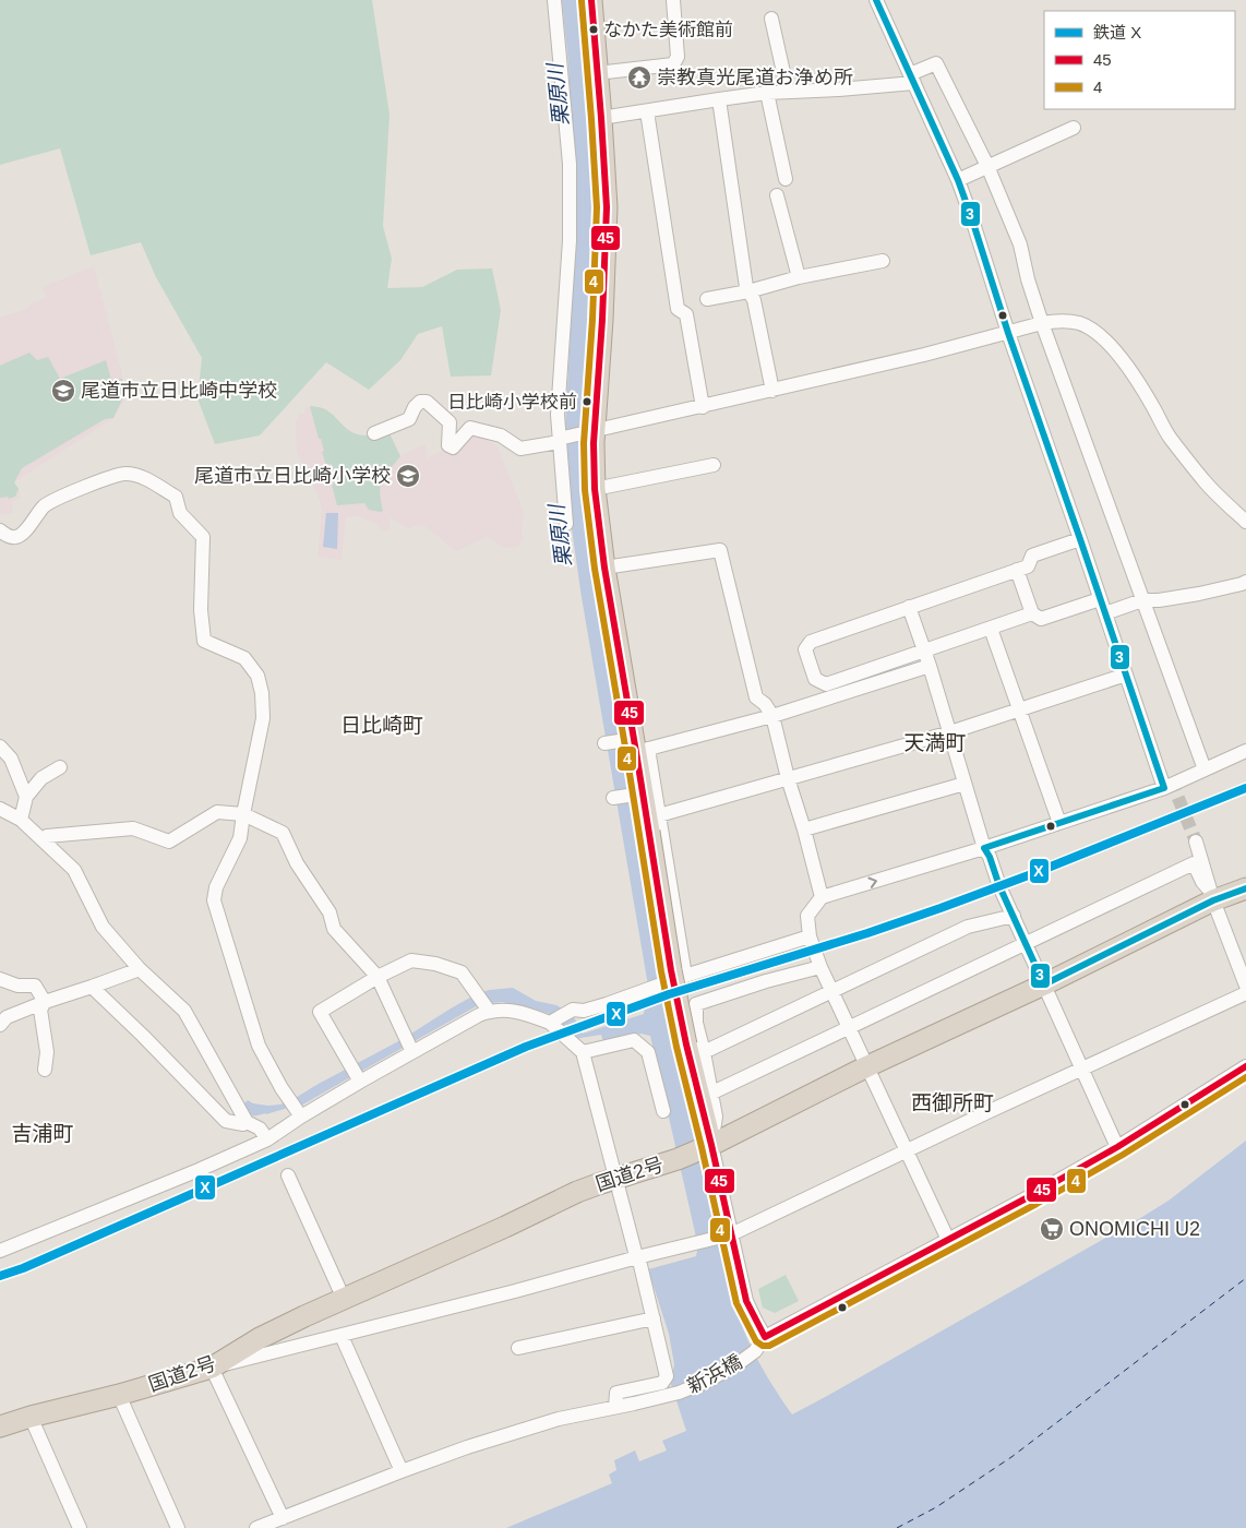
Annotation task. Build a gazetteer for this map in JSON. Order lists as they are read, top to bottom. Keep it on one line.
{"streets":{"highway":["国道2号"],"street":["新浜橋"]},"districts":["日比崎町","天満町","西御所町","吉浦町"],"water":["栗原川"],"places":{"other":["なかた美術館前","日比崎小学校前"],"temple":["崇教真光尾道お浄め所"],"school or university":["尾道市立日比崎中学校","尾道市立日比崎小学校"],"supermarket":["ONOMICHI U2"]},"lines":["transit line 45","transit line 3","transit line 4","rail line X"],"legend":["鉄道 X","45","4"]}
